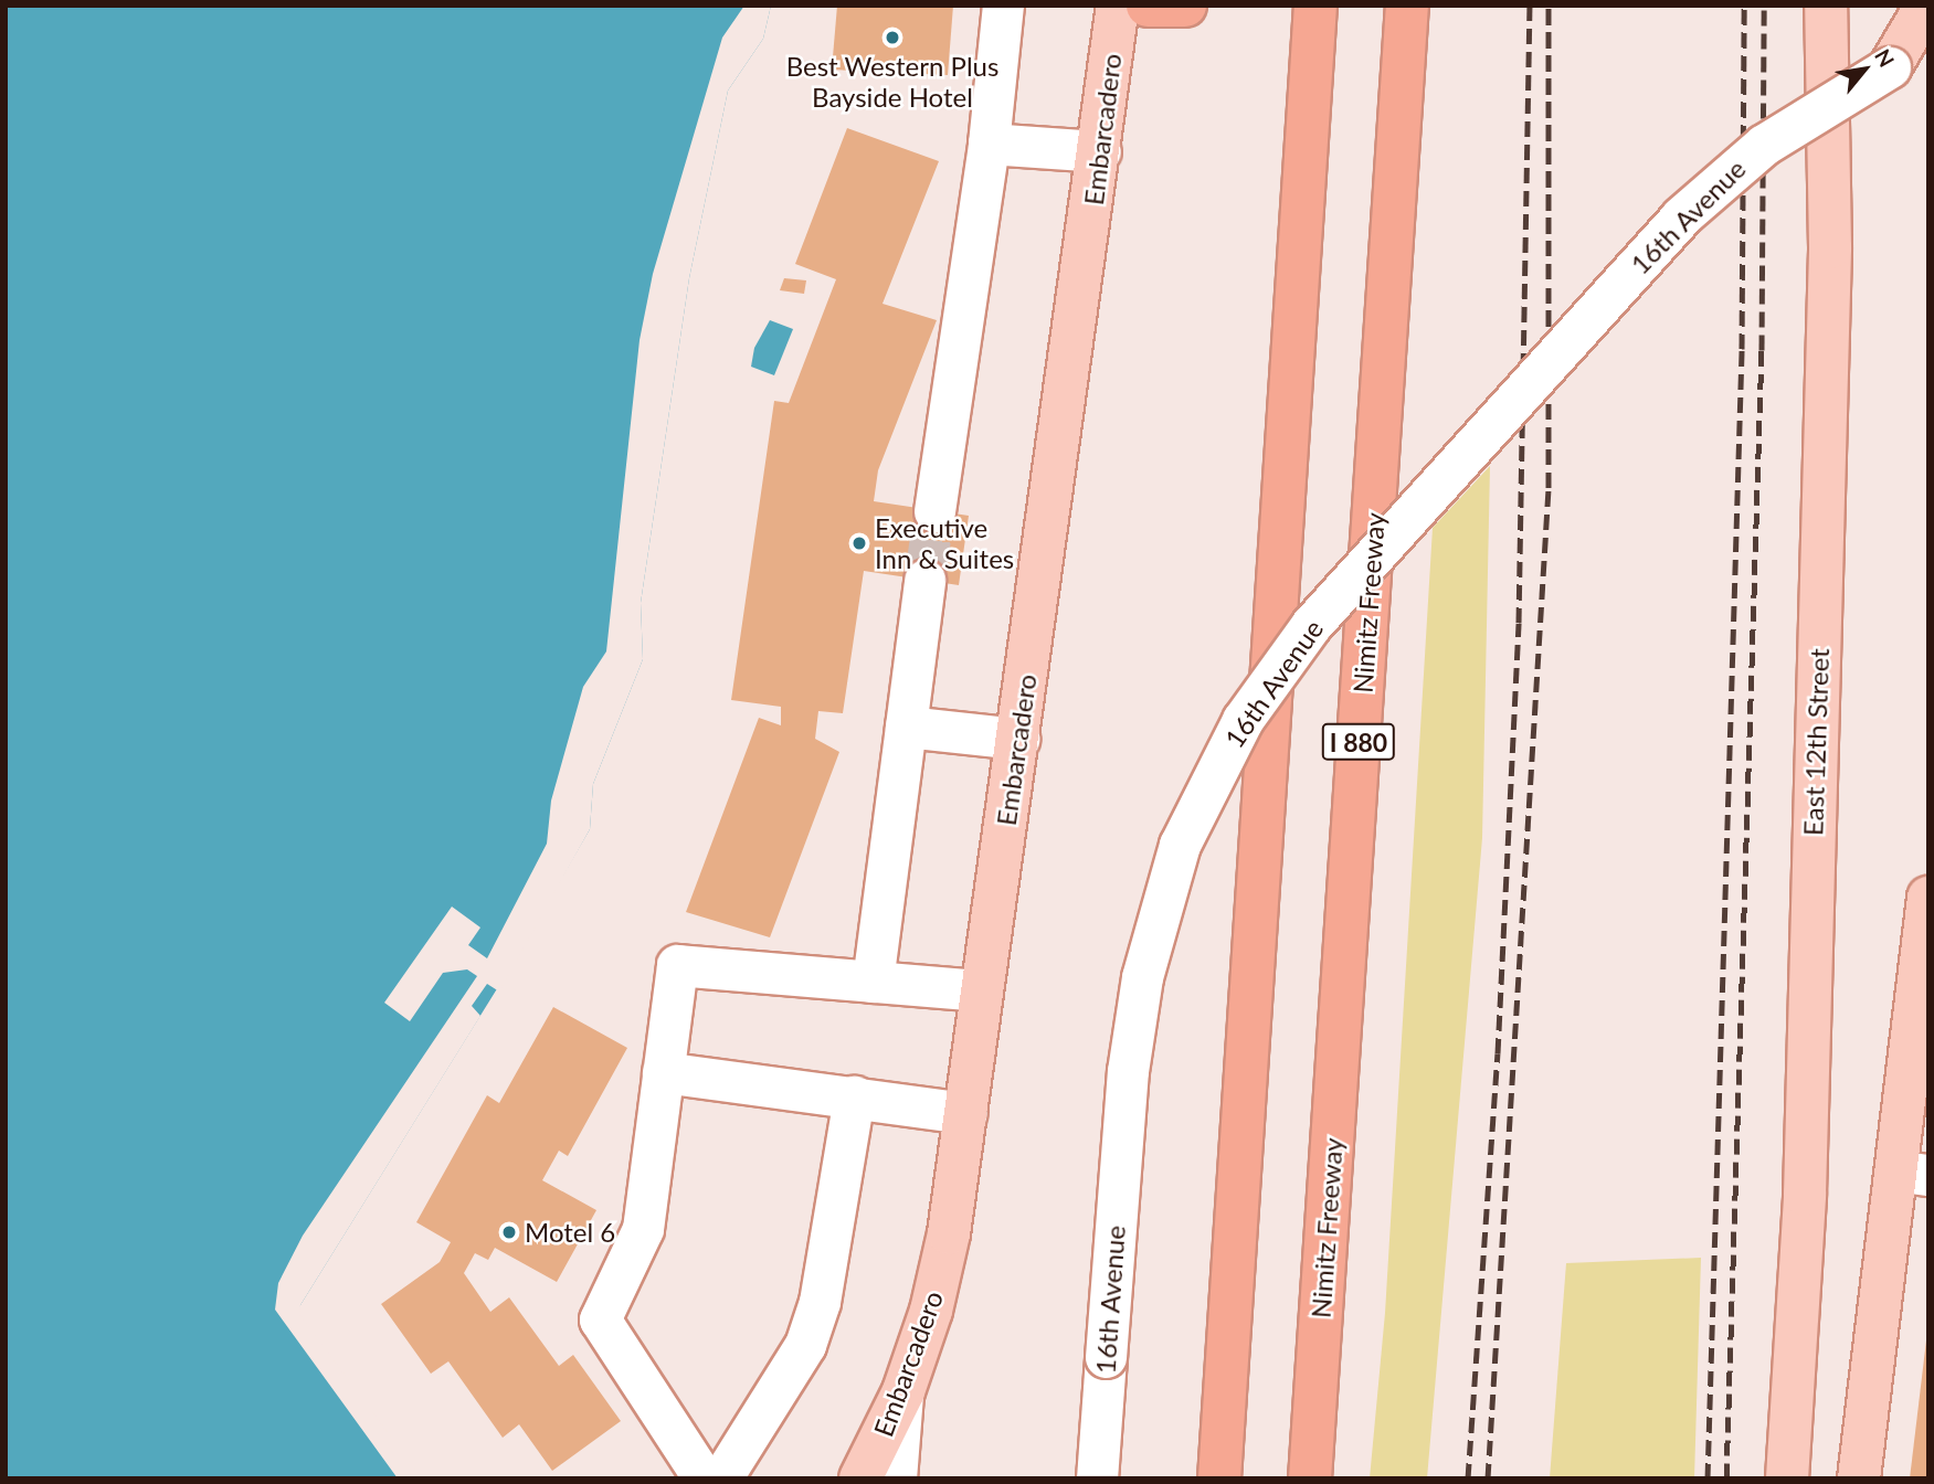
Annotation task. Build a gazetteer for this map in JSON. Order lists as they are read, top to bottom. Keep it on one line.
{"streets":{"highway":["Nimitz Freeway","I 880"],"main road":["Embarcadero","East 12th Street"],"street":["16th Avenue"]},"places":["Best Western Plus Bayside Hotel","Executive Inn & Suites","Motel 6"],"north":"top right"}
